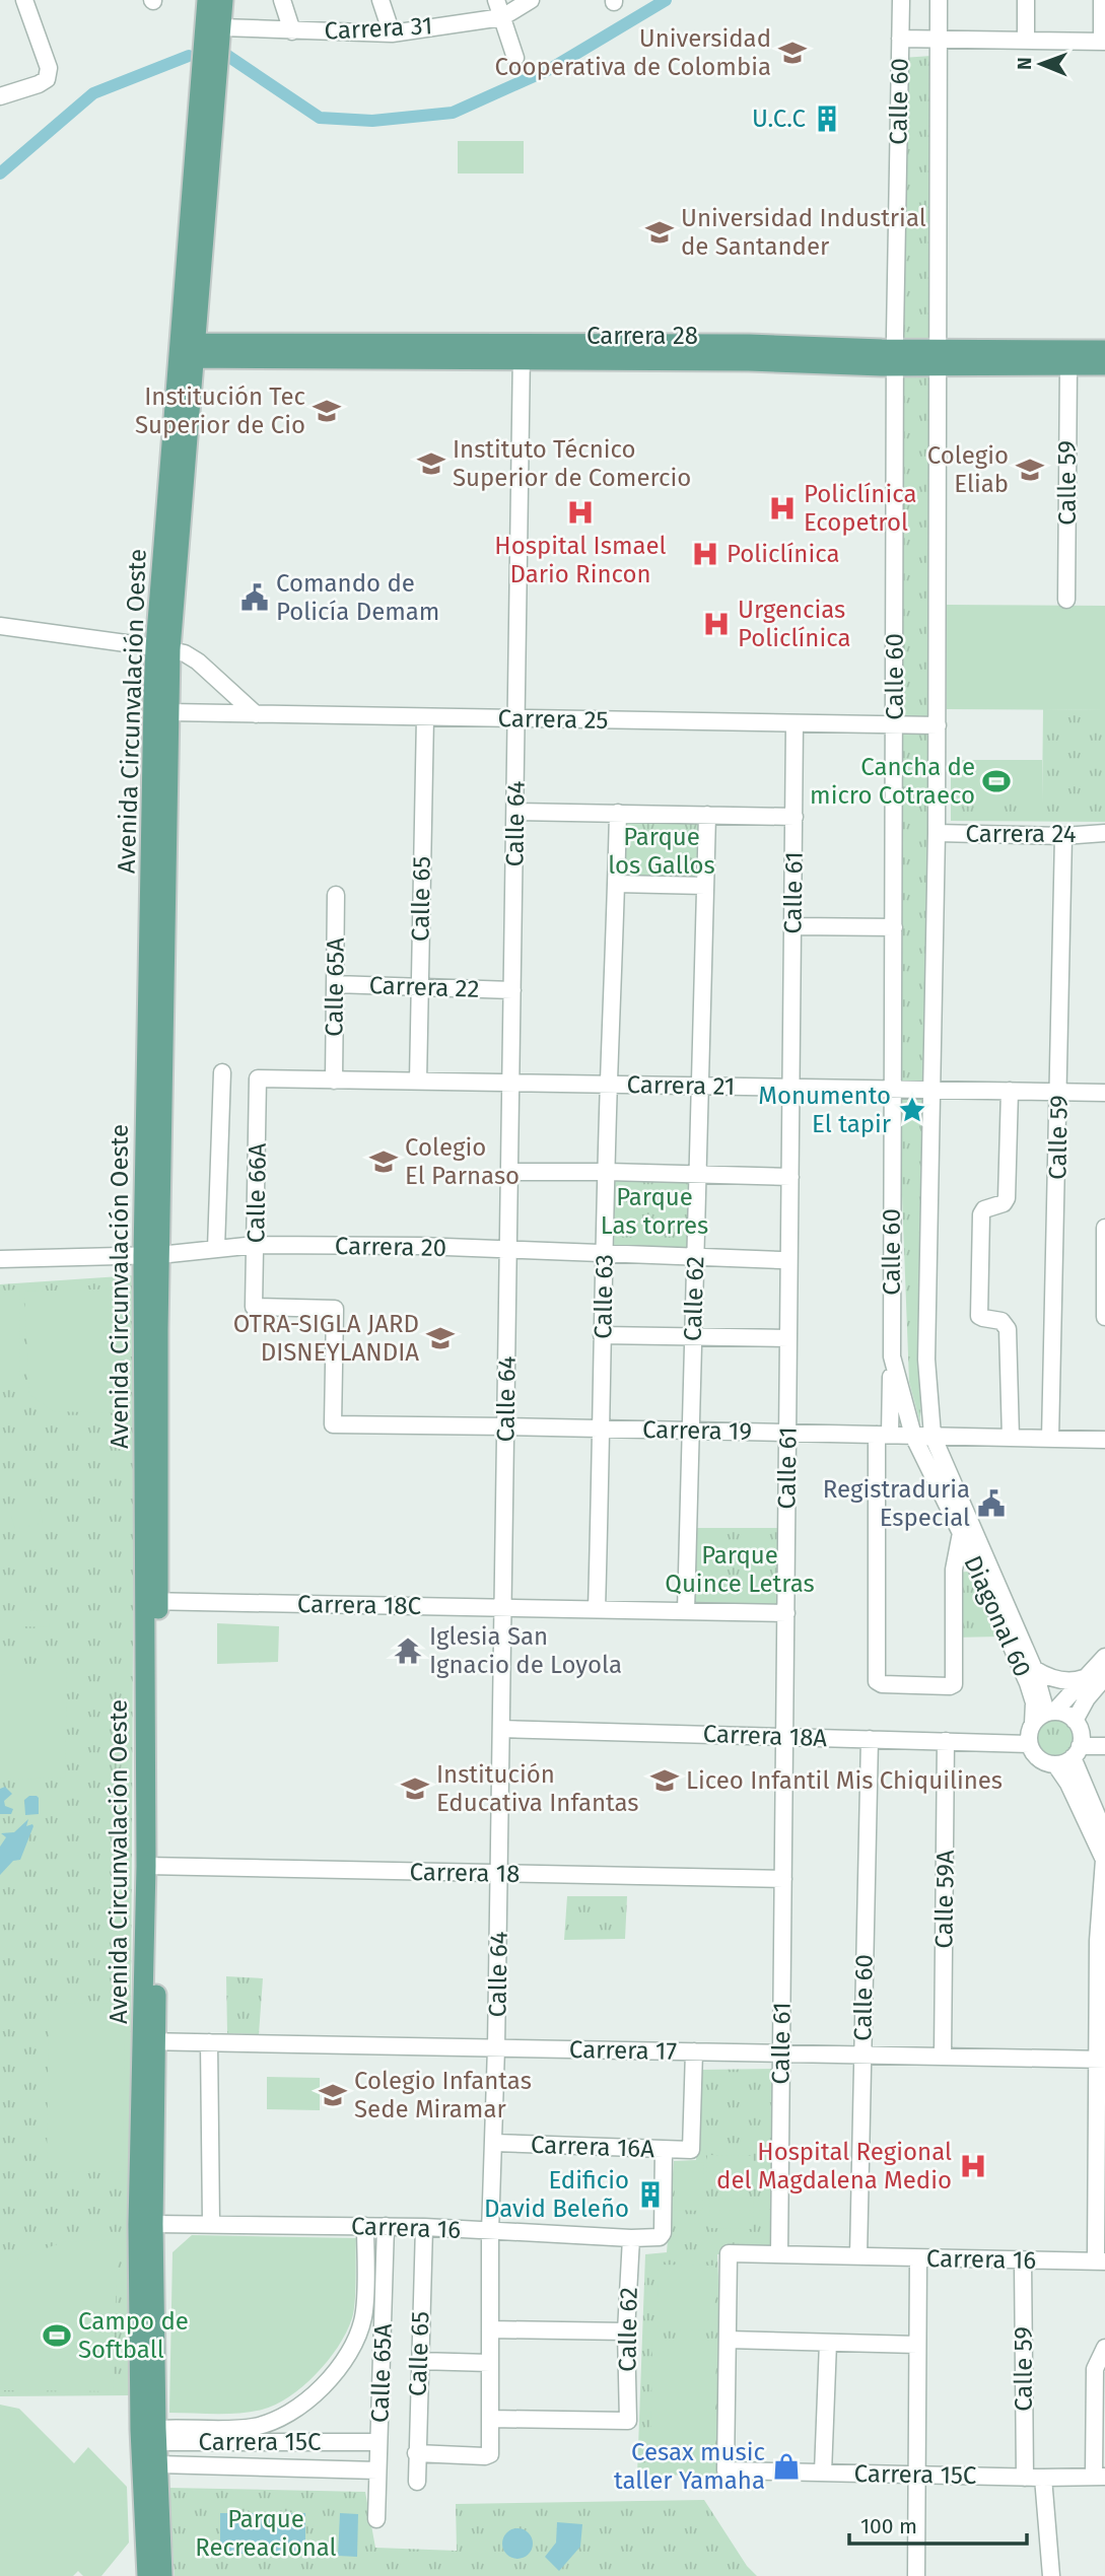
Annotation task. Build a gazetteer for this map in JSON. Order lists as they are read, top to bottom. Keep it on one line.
{"streets":{"main road":["Carrera 28","Avenida Circunvalación Oeste"],"street":["Carrera 31","Calle 60","Calle 59","Carrera 25","Calle 64","Carrera 24","Calle 61","Calle 65","Calle 65A","Carrera 22","Carrera 21","Calle 66A","Carrera 20","Calle 63","Calle 62","Carrera 19","Carrera 18C","Diagonal 60","Carrera 18A","Carrera 18","Calle 59A","Carrera 17","Carrera 16A","Carrera 16","Carrera 15C"]},"crossings":[["Carrera 31","Avenida Circunvalación Oeste"],["Calle 60","Carrera 28"],["Calle 60","Carrera 25"],["Calle 60","Carrera 24"],["Calle 60","Carrera 21"],["Calle 60","Carrera 19"],["Calle 60","Diagonal 60"],["Calle 60","Carrera 18A"],["Calle 60","Carrera 17"],["Calle 60","Carrera 16"],["Carrera 28","Calle 59"],["Carrera 28","Avenida Circunvalación Oeste"],["Carrera 28","Calle 64"],["Calle 59","Carrera 24"],["Calle 59","Carrera 21"],["Calle 59","Carrera 19"],["Calle 59","Carrera 16"],["Calle 59","Carrera 15C"],["Avenida Circunvalación Oeste","Carrera 25"],["Avenida Circunvalación Oeste","Calle 65A"],["Avenida Circunvalación Oeste","Carrera 20"],["Avenida Circunvalación Oeste","Carrera 18C"],["Avenida Circunvalación Oeste","Carrera 18"],["Avenida Circunvalación Oeste","Carrera 17"],["Avenida Circunvalación Oeste","Carrera 16"],["Avenida Circunvalación Oeste","Carrera 15C"],["Carrera 25","Calle 64"],["Carrera 25","Calle 61"],["Carrera 25","Calle 65"],["Calle 64","Calle 65"],["Calle 64","Carrera 22"],["Calle 64","Carrera 21"],["Calle 64","Carrera 20"],["Calle 64","Calle 62"],["Calle 64","Carrera 19"],["Calle 64","Carrera 18C"],["Calle 64","Carrera 18A"],["Calle 64","Carrera 18"],["Calle 64","Carrera 17"],["Calle 64","Carrera 16A"],["Calle 64","Carrera 16"],["Calle 61","Carrera 21"],["Calle 61","Carrera 19"],["Calle 61","Carrera 18C"],["Calle 61","Carrera 18A"],["Calle 61","Carrera 18"],["Calle 61","Carrera 17"],["Calle 61","Carrera 16"],["Calle 65","Carrera 22"],["Calle 65","Carrera 21"],["Calle 65","Carrera 16"],["Calle 65A","Carrera 22"],["Calle 65A","Carrera 21"],["Calle 65A","Carrera 16"],["Calle 65A","Carrera 15C"],["Carrera 21","Calle 66A"],["Carrera 21","Calle 63"],["Carrera 21","Calle 62"],["Calle 66A","Carrera 20"],["Calle 66A","Carrera 19"],["Carrera 20","Calle 63"],["Carrera 20","Calle 62"],["Calle 63","Carrera 19"],["Calle 63","Carrera 18C"],["Calle 62","Carrera 19"],["Calle 62","Carrera 18C"],["Calle 62","Carrera 16"],["Carrera 19","Diagonal 60"],["Diagonal 60","Carrera 18A"],["Carrera 18A","Calle 59A"],["Calle 59A","Carrera 17"],["Carrera 17","Carrera 16A"],["Carrera 16A","Carrera 16"],["Carrera 16","Carrera 15C"]],"parks":["Parque los Gallos","Parque Las torres","Parque Quince Letras","Parque Recreacional"],"places":{"school or university":["Universidad Cooperativa de Colombia","Universidad Industrial de Santander","Institución Tec Superior de Cio","Instituto Técnico Superior de Comercio","Colegio Eliab","Colegio El Parnaso","OTRA-SIGLA JARD DISNEYLANDIA","Liceo Infantil Mis Chiquilines","Institución Educativa Infantas","Colegio Infantas Sede Miramar"],"building":["U.C.C","Edificio David Beleño"],"hospital":["Policlínica Ecopetrol","Hospital Ismael Dario Rincon","Policlínica","Urgencias Policlínica","Hospital Regional del Magdalena Medio"],"public building":["Comando de Policía Demam","Registraduria Especial"],"sports":["Cancha de micro Cotraeco","Campo de Softball"],"place":["Monumento El tapir"],"temple":["Iglesia San Ignacio de Loyola"],"shop":["Cesax music taller Yamaha"]},"scale_bar":"100 m","north":"left"}
